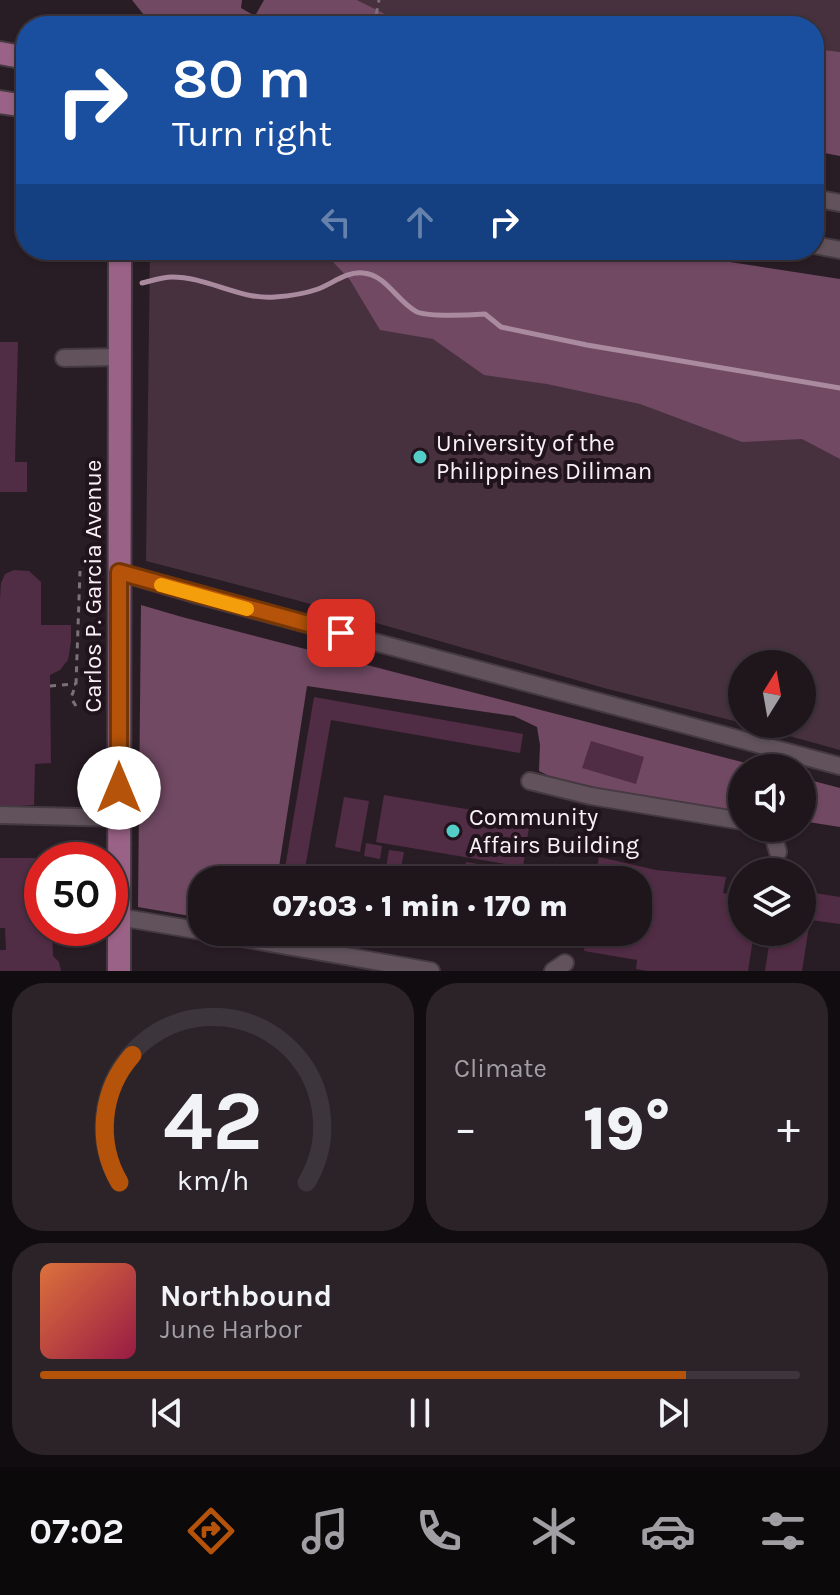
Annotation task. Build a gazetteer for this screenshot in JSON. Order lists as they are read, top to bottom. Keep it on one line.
{"streets":{"main road":["Carlos P. Garcia Avenue"]},"places":["University of the Philippines Diliman","Community Affairs Building"],"north":"top","page":{"turn":["80 m","Turn right"],"limit":"50","trip":"07:03 · 1 min · 170 m","tile":"Climate","heat":["−","19°","+"],"song":["Northbound","June Harbor"],"tabs":"07:02","gauge":["42","km/h"]}}
